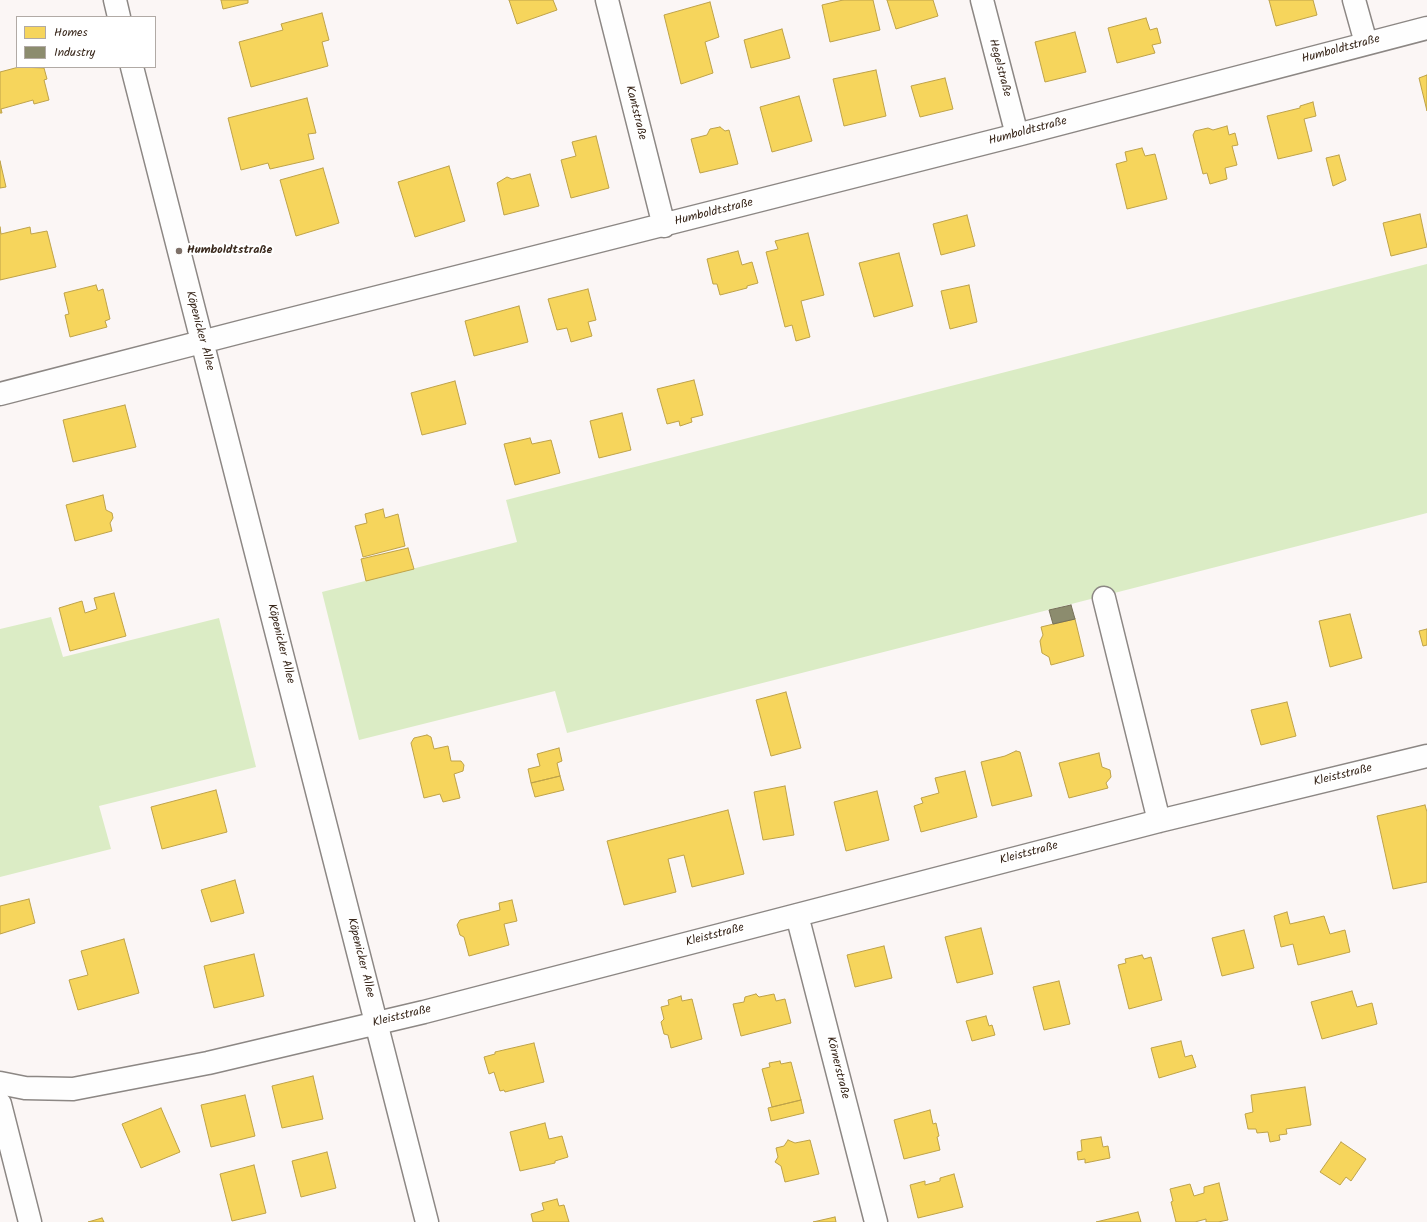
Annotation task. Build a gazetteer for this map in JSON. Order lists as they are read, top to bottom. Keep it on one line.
{"streets":{"street":["Humboldtstraße","Hegelstraße","Kantstraße","Köpenicker Allee","Kleiststraße","Körnerstraße"]},"crossings":[["Humboldtstraße","Hegelstraße"],["Humboldtstraße","Kantstraße"],["Humboldtstraße","Köpenicker Allee"],["Köpenicker Allee","Kleiststraße"],["Kleiststraße","Körnerstraße"]],"places":["Humboldtstraße"],"legend":["Homes","Industry"]}
